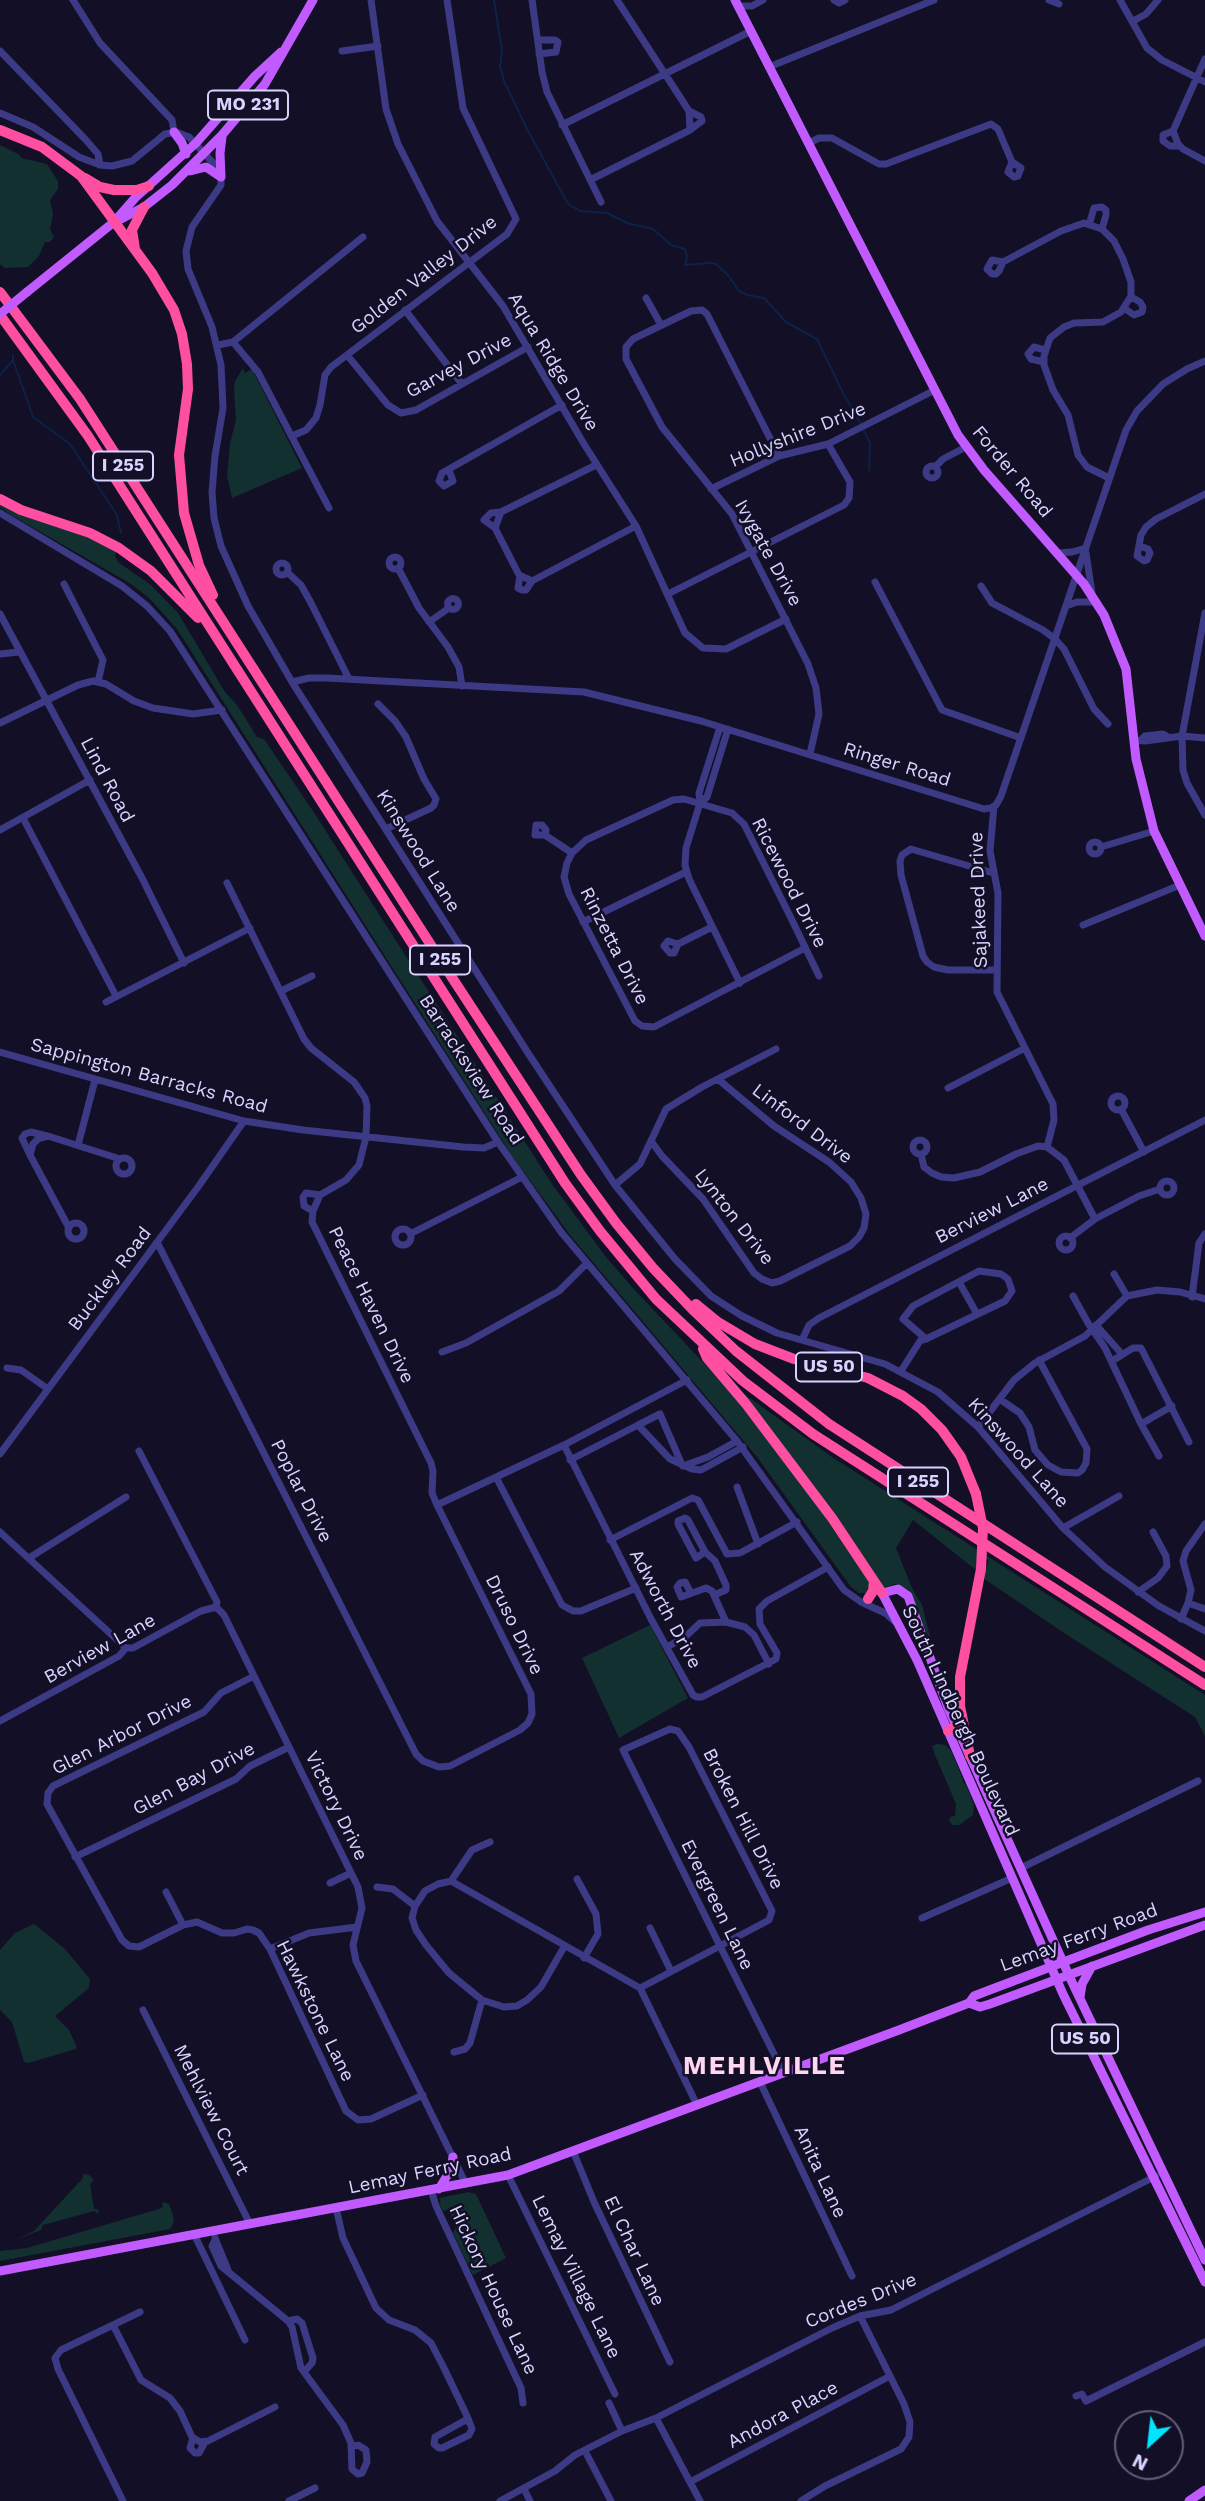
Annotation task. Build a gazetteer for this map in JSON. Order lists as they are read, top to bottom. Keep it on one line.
{"streets":{"highway":["I 255","US 50"],"main road":["MO 231","Forder Road","South Lindbergh Boulevard","Lemay Ferry Road"],"street":["Golden Valley Drive","Aqua Ridge Drive","Garvey Drive","Hollyshire Drive","Ivygate Drive","Ringer Road","Lind Road","Kinswood Lane","Ricewood Drive","Sajakeed Drive","Rinzetta Drive","Barracksview Road","Sappington Barracks Road","Linford Drive","Berview Lane","Lynton Drive","Buckley Road","Peace Haven Drive","Poplar Drive","Adworth Drive","Druso Drive","Glen Arbor Drive","Glen Bay Drive","Victory Drive","Broken Hill Drive","Evergreen Lane","Hawkstone Lane","Mehlview Court","Anita Lane","El Char Lane","Lemay Village Lane","Hickory House Lane","Cordes Drive","Andora Place"]},"crossings":[["MO 231","I 255"],["Golden Valley Drive","Aqua Ridge Drive"],["Golden Valley Drive","Garvey Drive"],["Aqua Ridge Drive","Garvey Drive"],["Aqua Ridge Drive","Ivygate Drive"],["Hollyshire Drive","Forder Road"],["Hollyshire Drive","Ivygate Drive"],["I 255","US 50"],["Ivygate Drive","Ringer Road"],["Ringer Road","Kinswood Lane"],["Ringer Road","Sajakeed Drive"],["Kinswood Lane","Berview Lane"],["Ricewood Drive","Rinzetta Drive"],["Barracksview Road","Sappington Barracks Road"],["Barracksview Road","South Lindbergh Boulevard"],["Sappington Barracks Road","Buckley Road"],["Linford Drive","Lynton Drive"],["Berview Lane","Victory Drive"],["Buckley Road","Poplar Drive"],["Peace Haven Drive","Druso Drive"],["US 50","South Lindbergh Boulevard"],["Poplar Drive","Druso Drive"],["South Lindbergh Boulevard","Lemay Ferry Road"],["South Lindbergh Boulevard","Cordes Drive"],["Glen Arbor Drive","Glen Bay Drive"],["Glen Arbor Drive","Victory Drive"],["Glen Bay Drive","Victory Drive"],["Victory Drive","Lemay Ferry Road"],["Victory Drive","Hawkstone Lane"],["Broken Hill Drive","Evergreen Lane"],["Evergreen Lane","Lemay Ferry Road"],["Lemay Ferry Road","Mehlview Court"],["Lemay Ferry Road","Anita Lane"],["Lemay Ferry Road","El Char Lane"],["Lemay Ferry Road","Lemay Village Lane"],["Lemay Ferry Road","Hickory House Lane"]],"districts":["MEHLVILLE"],"north":"bottom left"}
